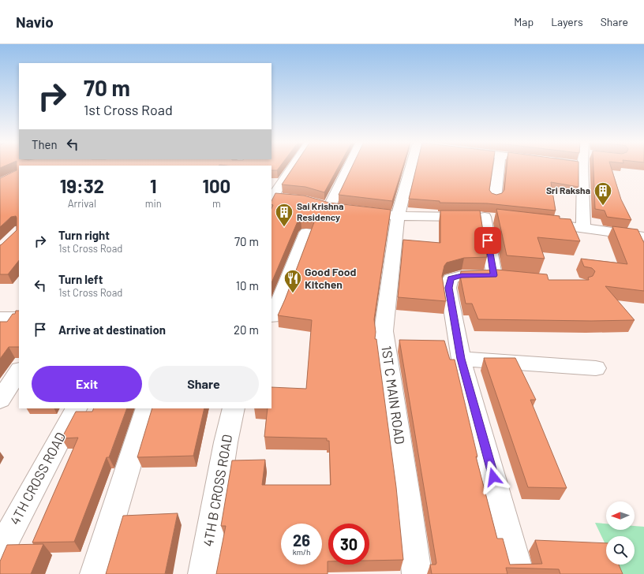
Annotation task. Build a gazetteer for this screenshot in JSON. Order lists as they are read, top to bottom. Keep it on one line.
{"streets":{"street":["1ST C MAIN ROAD","4TH CROSS ROAD","4TH B CROSS ROAD"]},"places":{"building":["Sri Raksha","Sai Krishna Residency"],"restaurant":["Good Food Kitchen"]},"north":"left","page":{"header":"Navio","nav":["Map","Layers","Share"],"turn":["70 m","1st Cross Road"],"then":"Then","eta":["19:32","Arrival","1","min","100","m"],"list":[{"name":"Turn right","note":"1st Cross Road","value":"70 m"},{"name":"Turn left","note":"1st Cross Road","value":"10 m"},{"name":"Arrive at destination","value":"20 m"}],"buttons":["Exit","Share"],"speed":"26 km/h","limit":"30"}}
